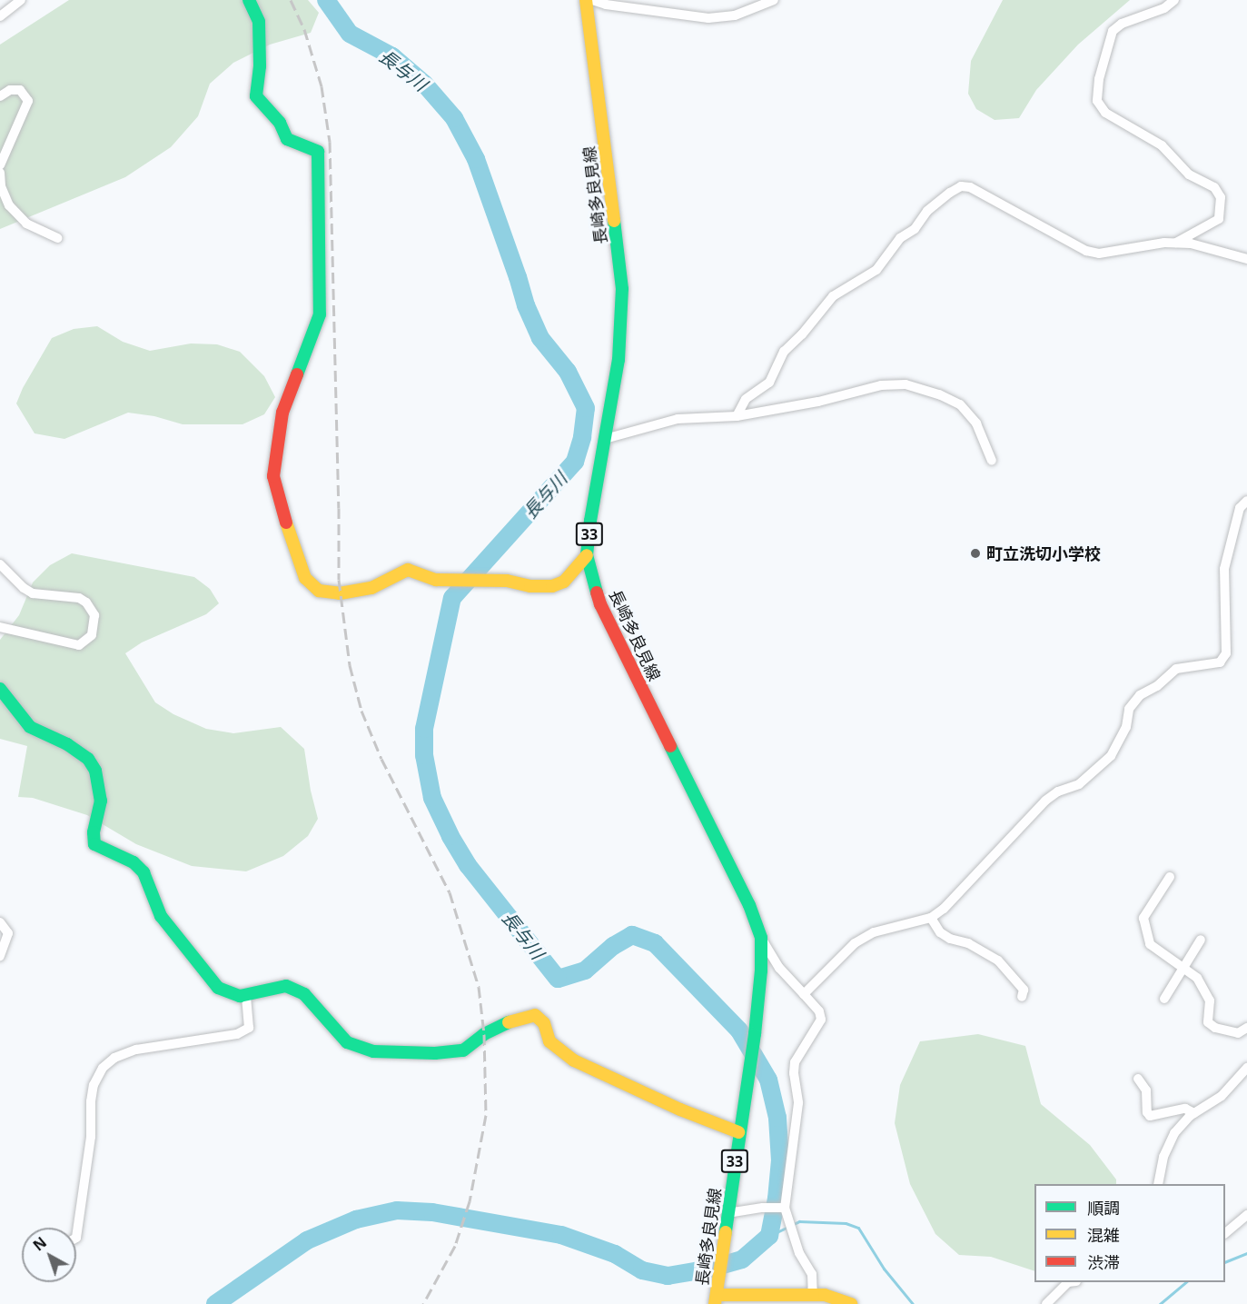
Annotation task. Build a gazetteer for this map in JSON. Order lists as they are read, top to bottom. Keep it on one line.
{"streets":{"street":["長崎多良見線","33"]},"water":["長与川"],"places":["町立洗切小学校"],"legend":["順調","混雑","渋滞"],"north":"top left"}
